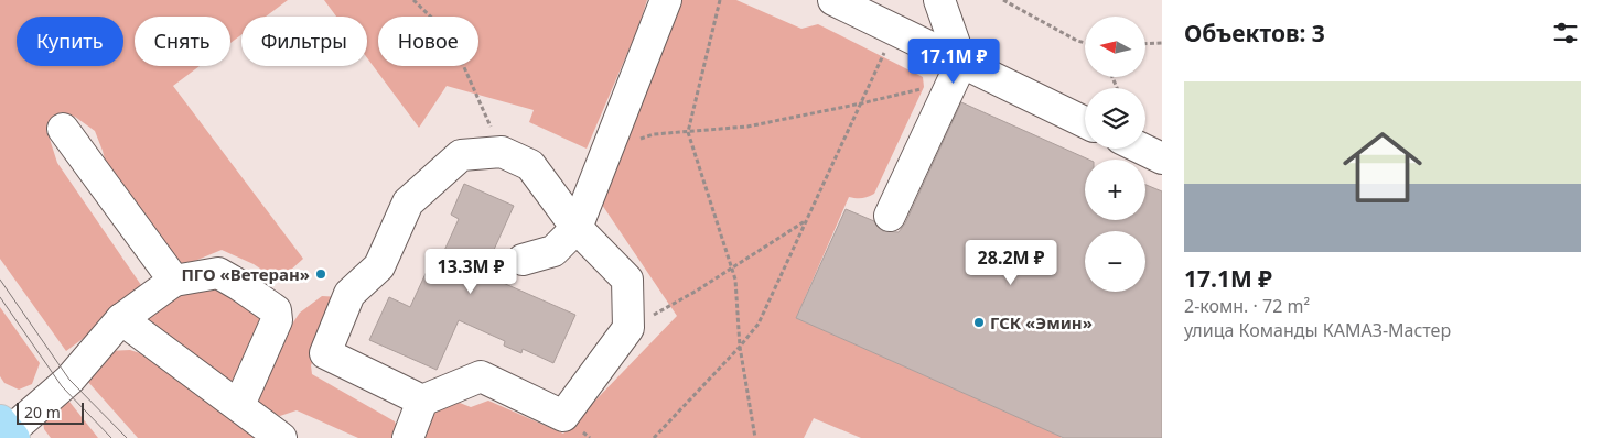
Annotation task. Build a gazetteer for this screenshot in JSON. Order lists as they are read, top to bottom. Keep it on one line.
{"places":["ПГО «Ветеран»","ГСК «Эмин»"],"scale_bar":"20 m","north":"left","page":{"heading":"Объектов: 3","map_buttons":["+","−"],"chip":["Купить","Снять","Фильтры","Новое"],"price":["17.1M ₽","28.2M ₽","13.3M ₽"],"list":[{"name":"17.1M ₽","note":"2-комн. · 72 m² · улица Команды КАМАЗ-Мастер"}],"scale":"20 m"}}
